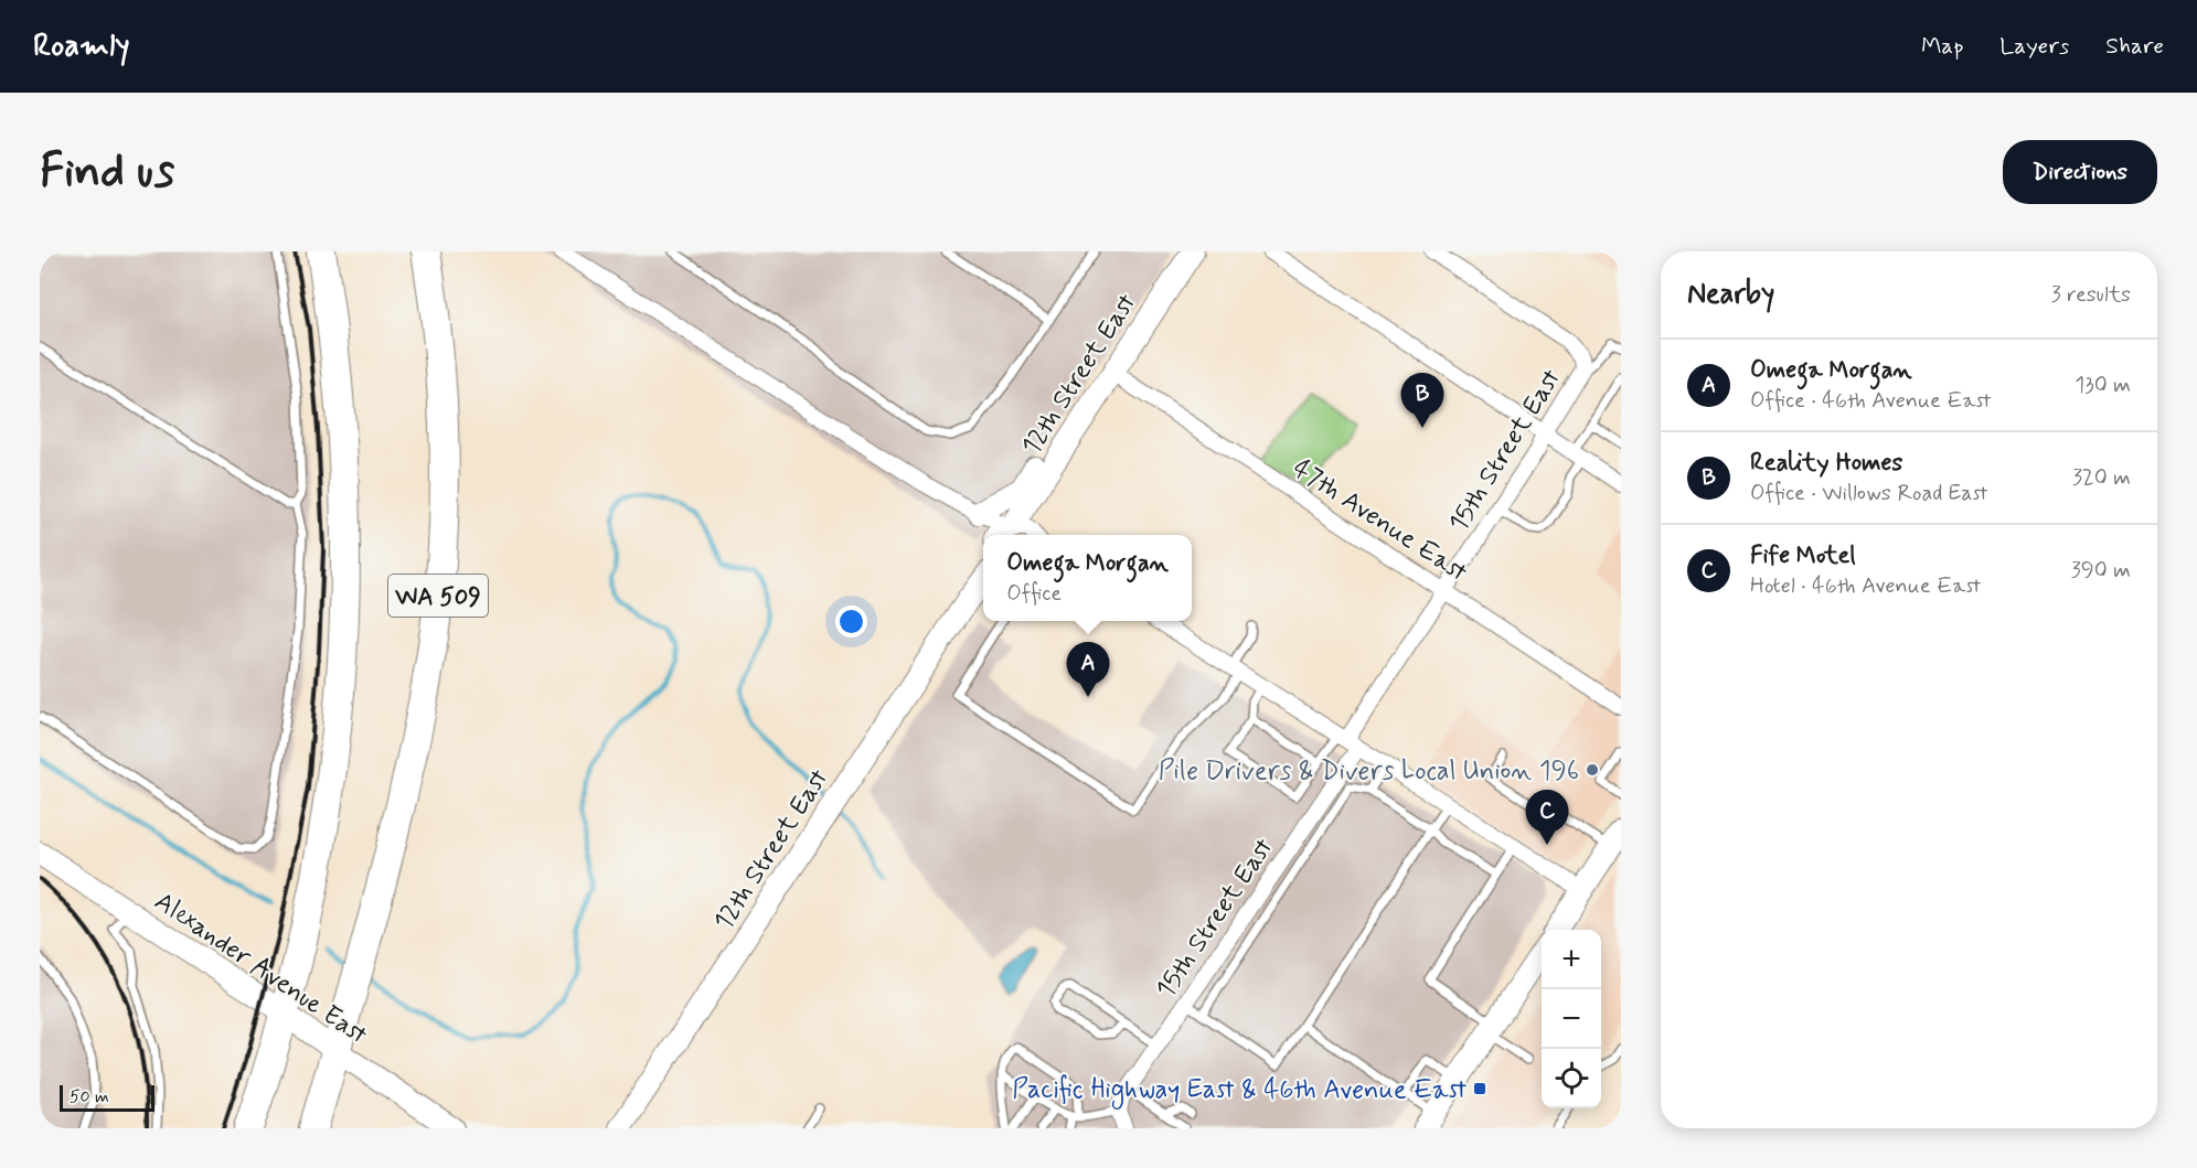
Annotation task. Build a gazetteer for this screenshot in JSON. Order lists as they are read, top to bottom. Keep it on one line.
{"streets":{"highway":["WA 509"],"street":["12th Street East","15th Street East","47th Avenue East","Alexander Avenue East"]},"crossings":[["12th Street East","47th Avenue East"],["15th Street East","47th Avenue East"],["WA 509","Alexander Avenue East"]],"places":{"other":["Pile Drivers & Divers Local Union 196"],"transit":["Pacific Highway East & 46th Avenue East"]},"scale_bar":"50 m","page":{"header":"Roamly","nav":["Map","Layers","Share"],"buttons":"Directions","title":"Find us","heading":["Nearby","3 results"],"list":[{"mark":"A","name":"Omega Morgan","note":"Office · 46th Avenue East","value":"130 m"},{"mark":"B","name":"Reality Homes","note":"Office · Willows Road East","value":"320 m"},{"mark":"C","name":"Fife Motel","note":"Hotel · 46th Avenue East","value":"390 m"}],"pins":["B","A","C"],"popup":["Omega Morgan","Office"],"map_buttons":["+","−"],"scale":"50 m"}}
